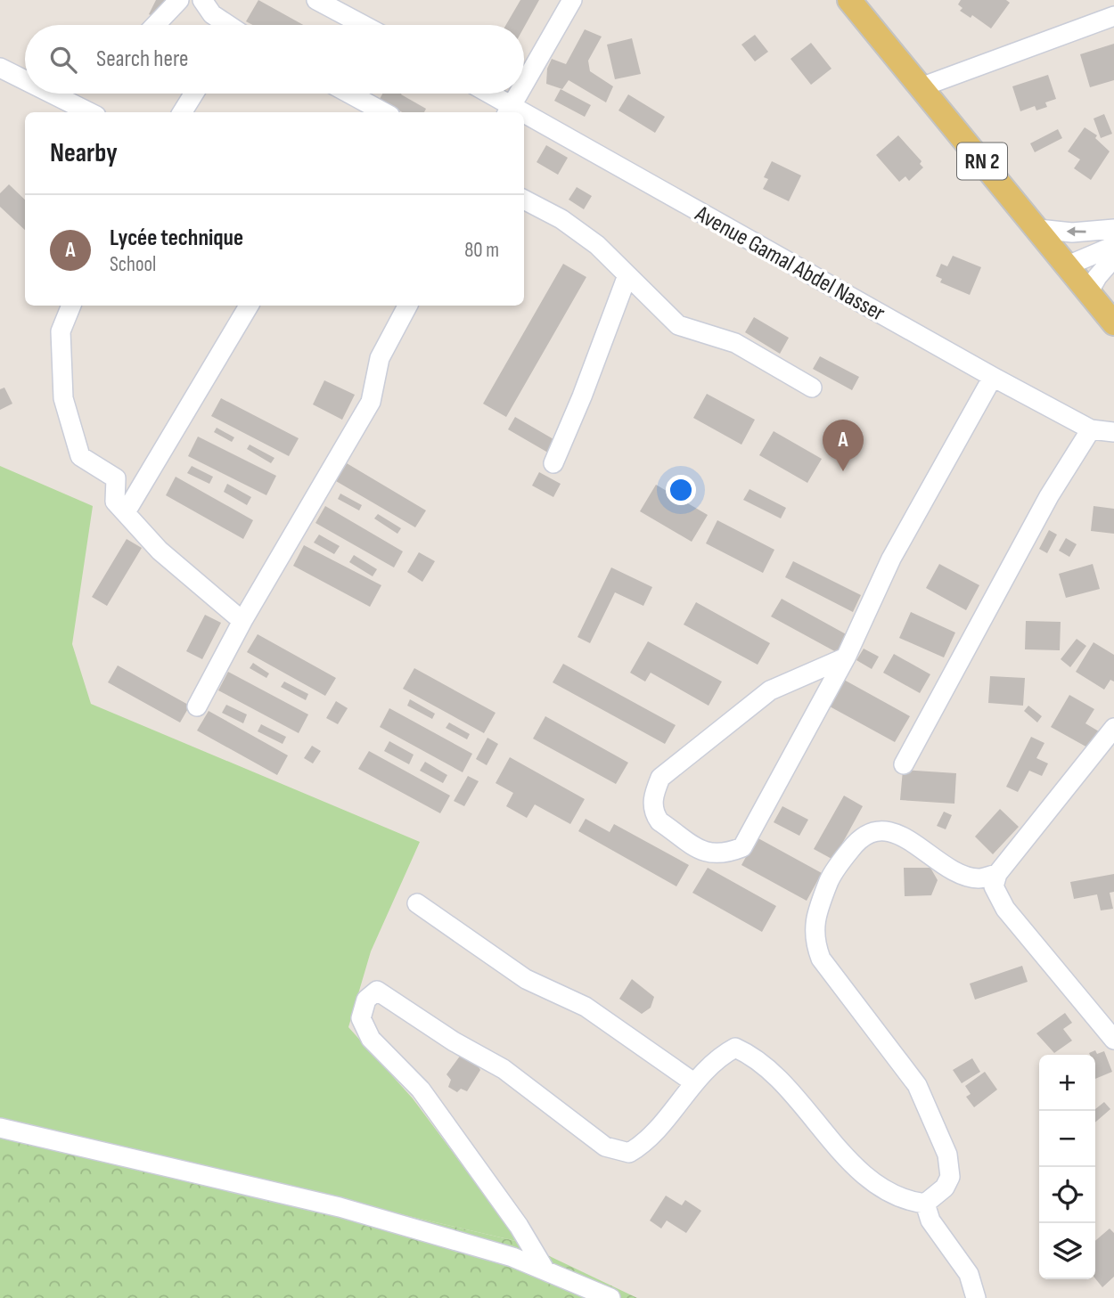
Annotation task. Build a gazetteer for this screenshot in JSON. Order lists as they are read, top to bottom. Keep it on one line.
{"streets":{"main road":["RN 2"],"street":["Avenue Gamal Abdel Nasser"]},"page":{"search":"Search here","heading":"Nearby","list":[{"mark":"A","name":"Lycée technique","note":"School","value":"80 m"}],"pins":"A","map_buttons":["+","−"]}}
